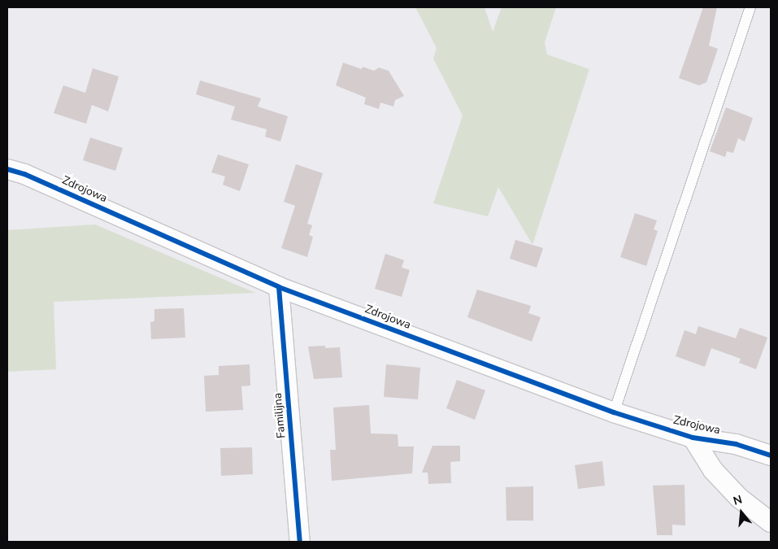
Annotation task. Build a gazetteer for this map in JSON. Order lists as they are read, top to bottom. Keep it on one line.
{"streets":{"street":["Zdrojowa","Familijna"]},"crossings":[["Zdrojowa","Familijna"]],"north":"top"}
